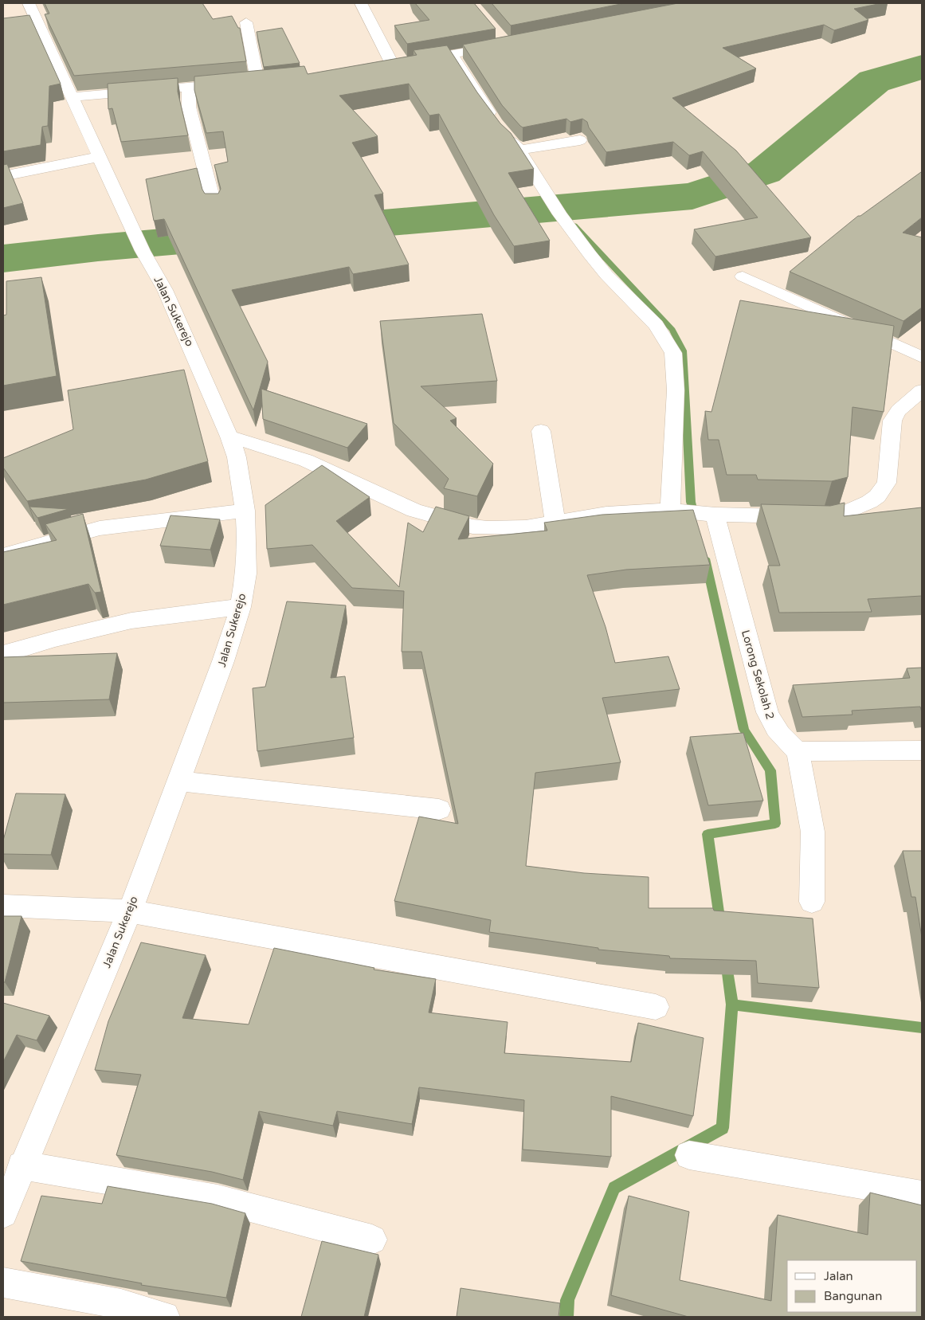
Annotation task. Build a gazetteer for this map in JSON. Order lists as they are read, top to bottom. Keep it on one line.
{"streets":{"street":["Jalan Sukerejo","Lorong Sekolah 2"]},"legend":["Jalan","Bangunan"]}
